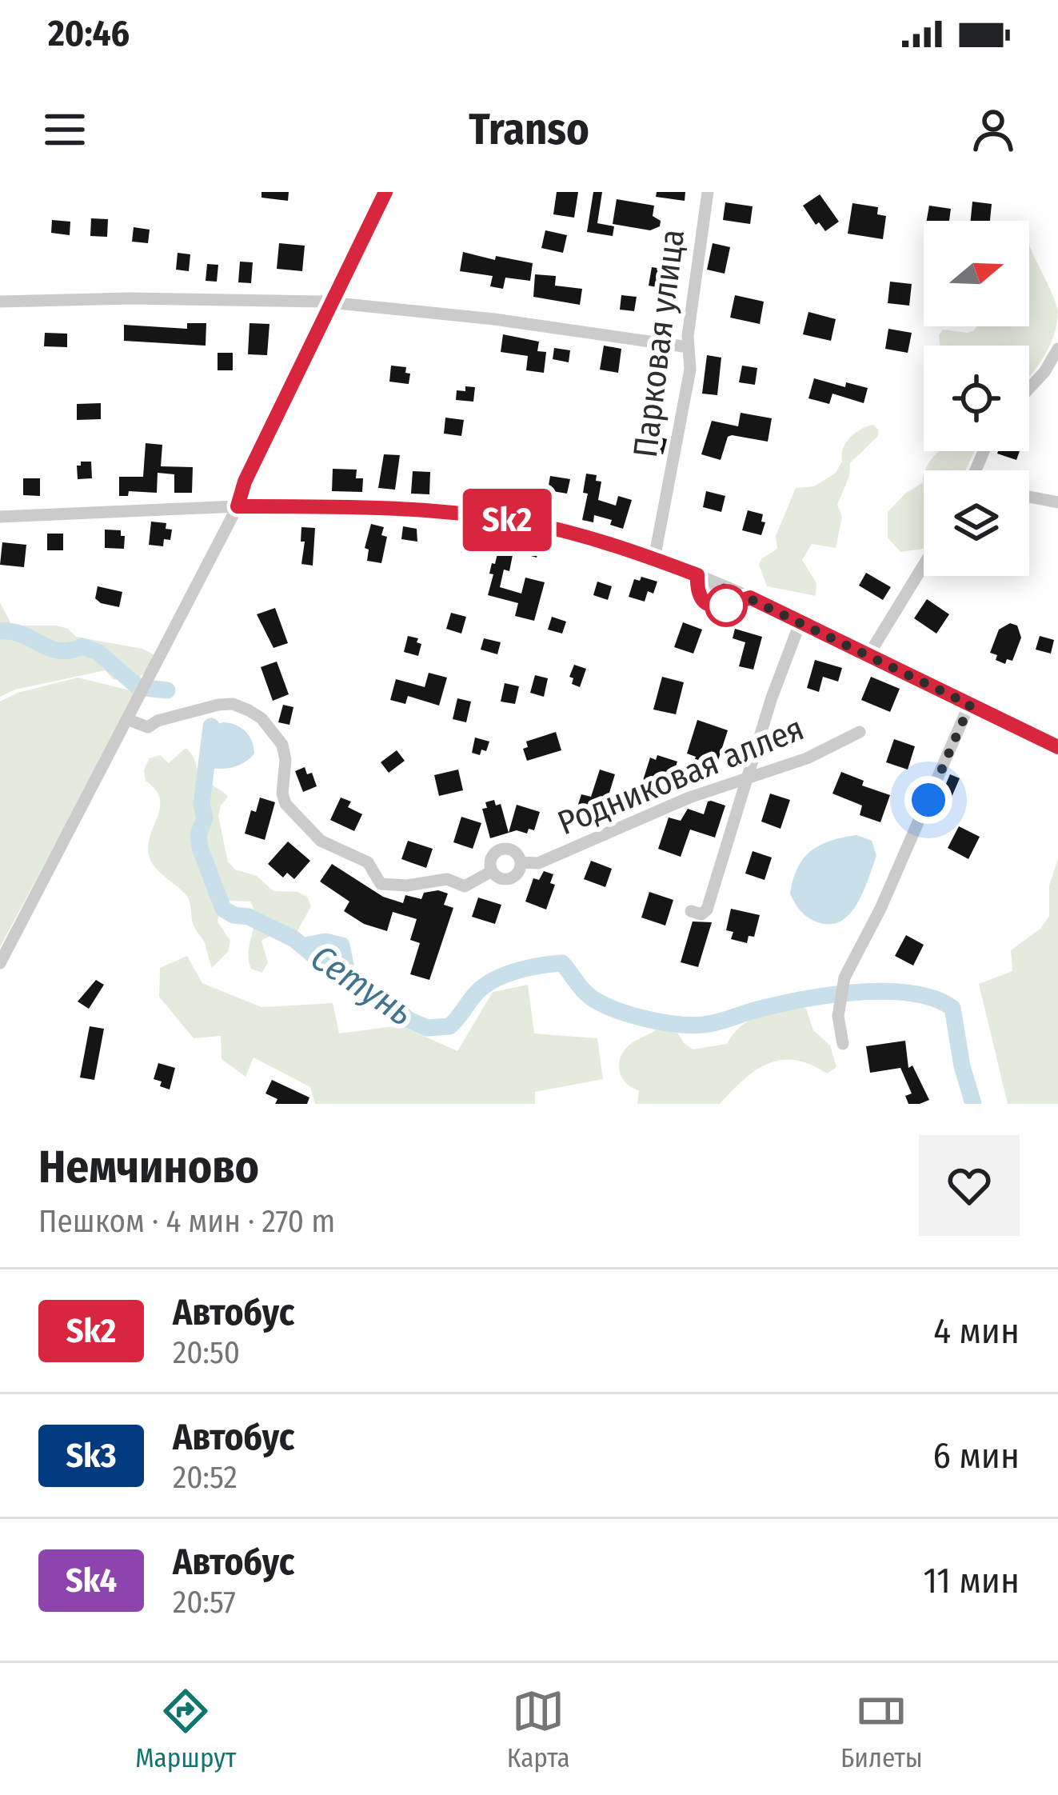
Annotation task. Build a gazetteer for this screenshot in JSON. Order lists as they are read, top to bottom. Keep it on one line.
{"streets":{"street":["Парковая улица","Родниковая аллея"]},"water":["Сетунь"],"lines":["bus line Sk2"],"north":"right","page":{"status":"20:46","header":"Transo","on_map":"Sk2","heading":["Немчиново","Пешком · 4 мин · 270 m"],"list":[{"mark":"Sk2","name":"Автобус","note":"20:50","value":"4 мин"},{"mark":"Sk3","name":"Автобус","note":"20:52","value":"6 мин"},{"mark":"Sk4","name":"Автобус","note":"20:57","value":"11 мин"}],"tabs":["Маршрут","Карта","Билеты"]}}
